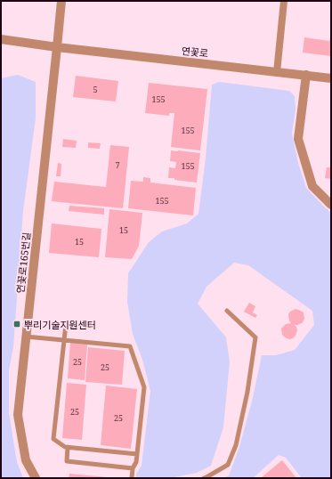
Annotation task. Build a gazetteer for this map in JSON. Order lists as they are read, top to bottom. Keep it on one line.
{"streets":{"street":["연꽃로","연꽃로165번길"]},"crossings":[["연꽃로","연꽃로165번길"]],"places":{"transit":["뿌리기술지원센터"]},"house_numbers":["5","155","155","7","155","155","15","15","25","25","25","25"]}
